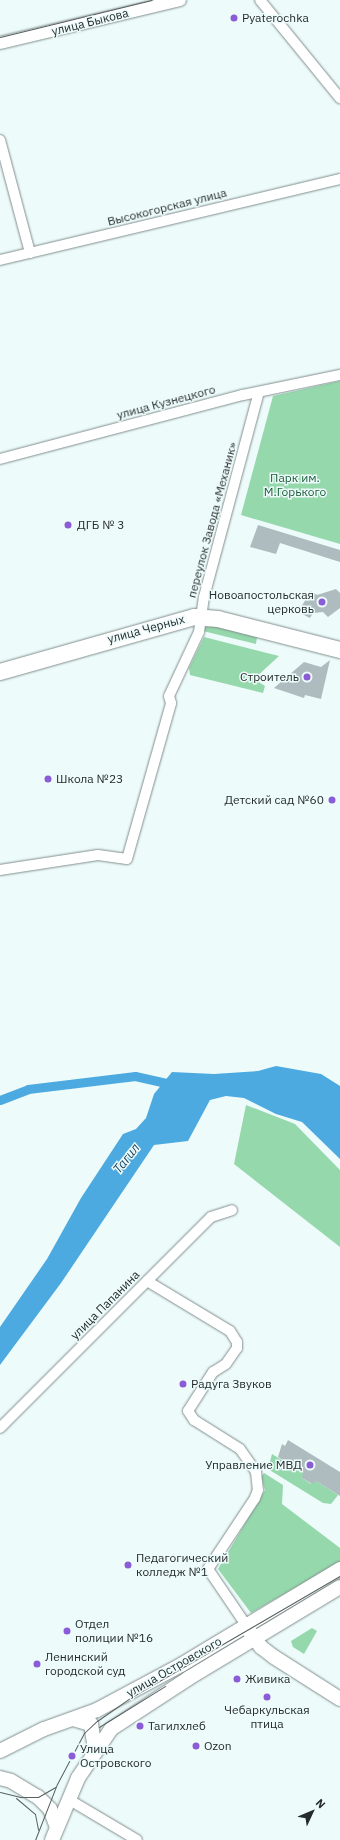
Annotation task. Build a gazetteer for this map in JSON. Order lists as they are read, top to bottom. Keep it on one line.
{"streets":{"main road":["улица Черных","улица Островского"],"street":["улица Быкова","Высокогорская улица","улица Кузнецкого","переулок Завода «Механик»","улица Папанина"]},"crossings":[["улица Кузнецкого","переулок Завода «Механик»"],["переулок Завода «Механик»","улица Черных"]],"water":["Тагил"],"parks":["Парк им. М.Горького"],"places":["Pyaterochka","ДГБ № 3","Новоапостольская церковь","Строитель","Школа №23","Детский сад №60","Радуга Звуков","Управление МВД","Педагогический колледж №1","Отдел полиции №16","Ленинский городской суд","Живика","Чебаркульская птица","Тагилхлеб","Ozon","Улица Островского"],"north":"top right"}
